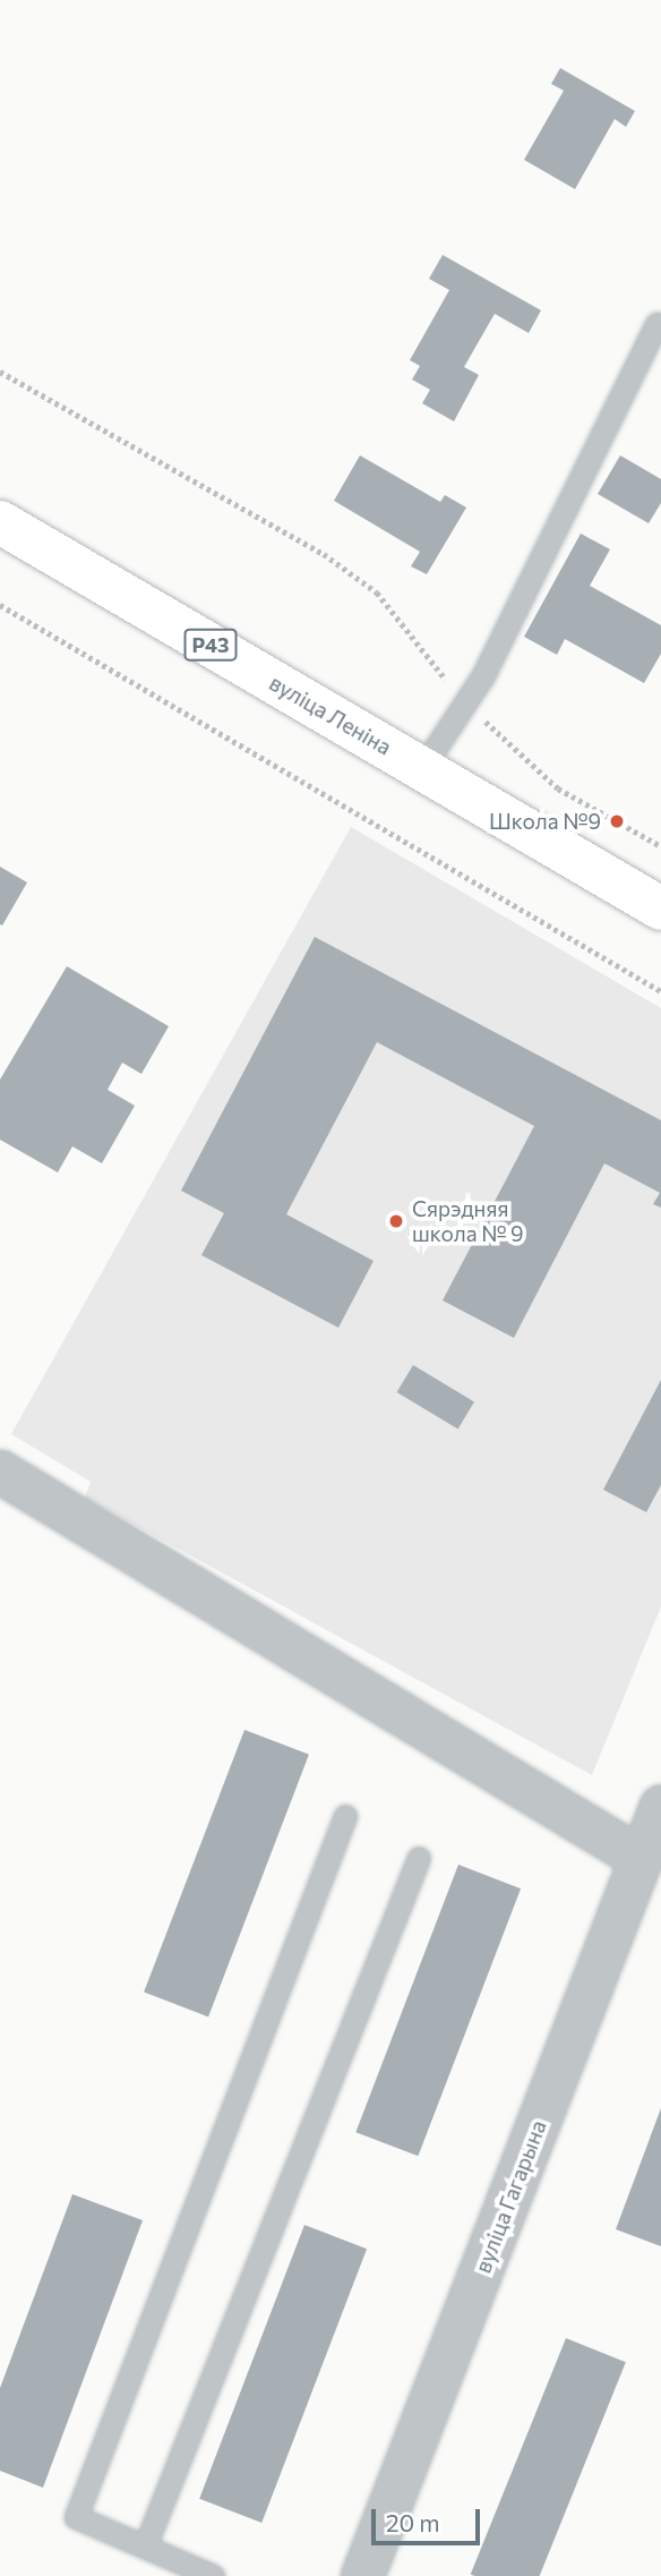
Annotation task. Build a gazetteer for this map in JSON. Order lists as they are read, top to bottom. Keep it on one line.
{"streets":{"main road":["Р43","вуліца Леніна"],"street":["вуліца Гагарына"]},"places":["Школа №9","Сярэдняя школа № 9"],"scale_bar":"20 m"}
